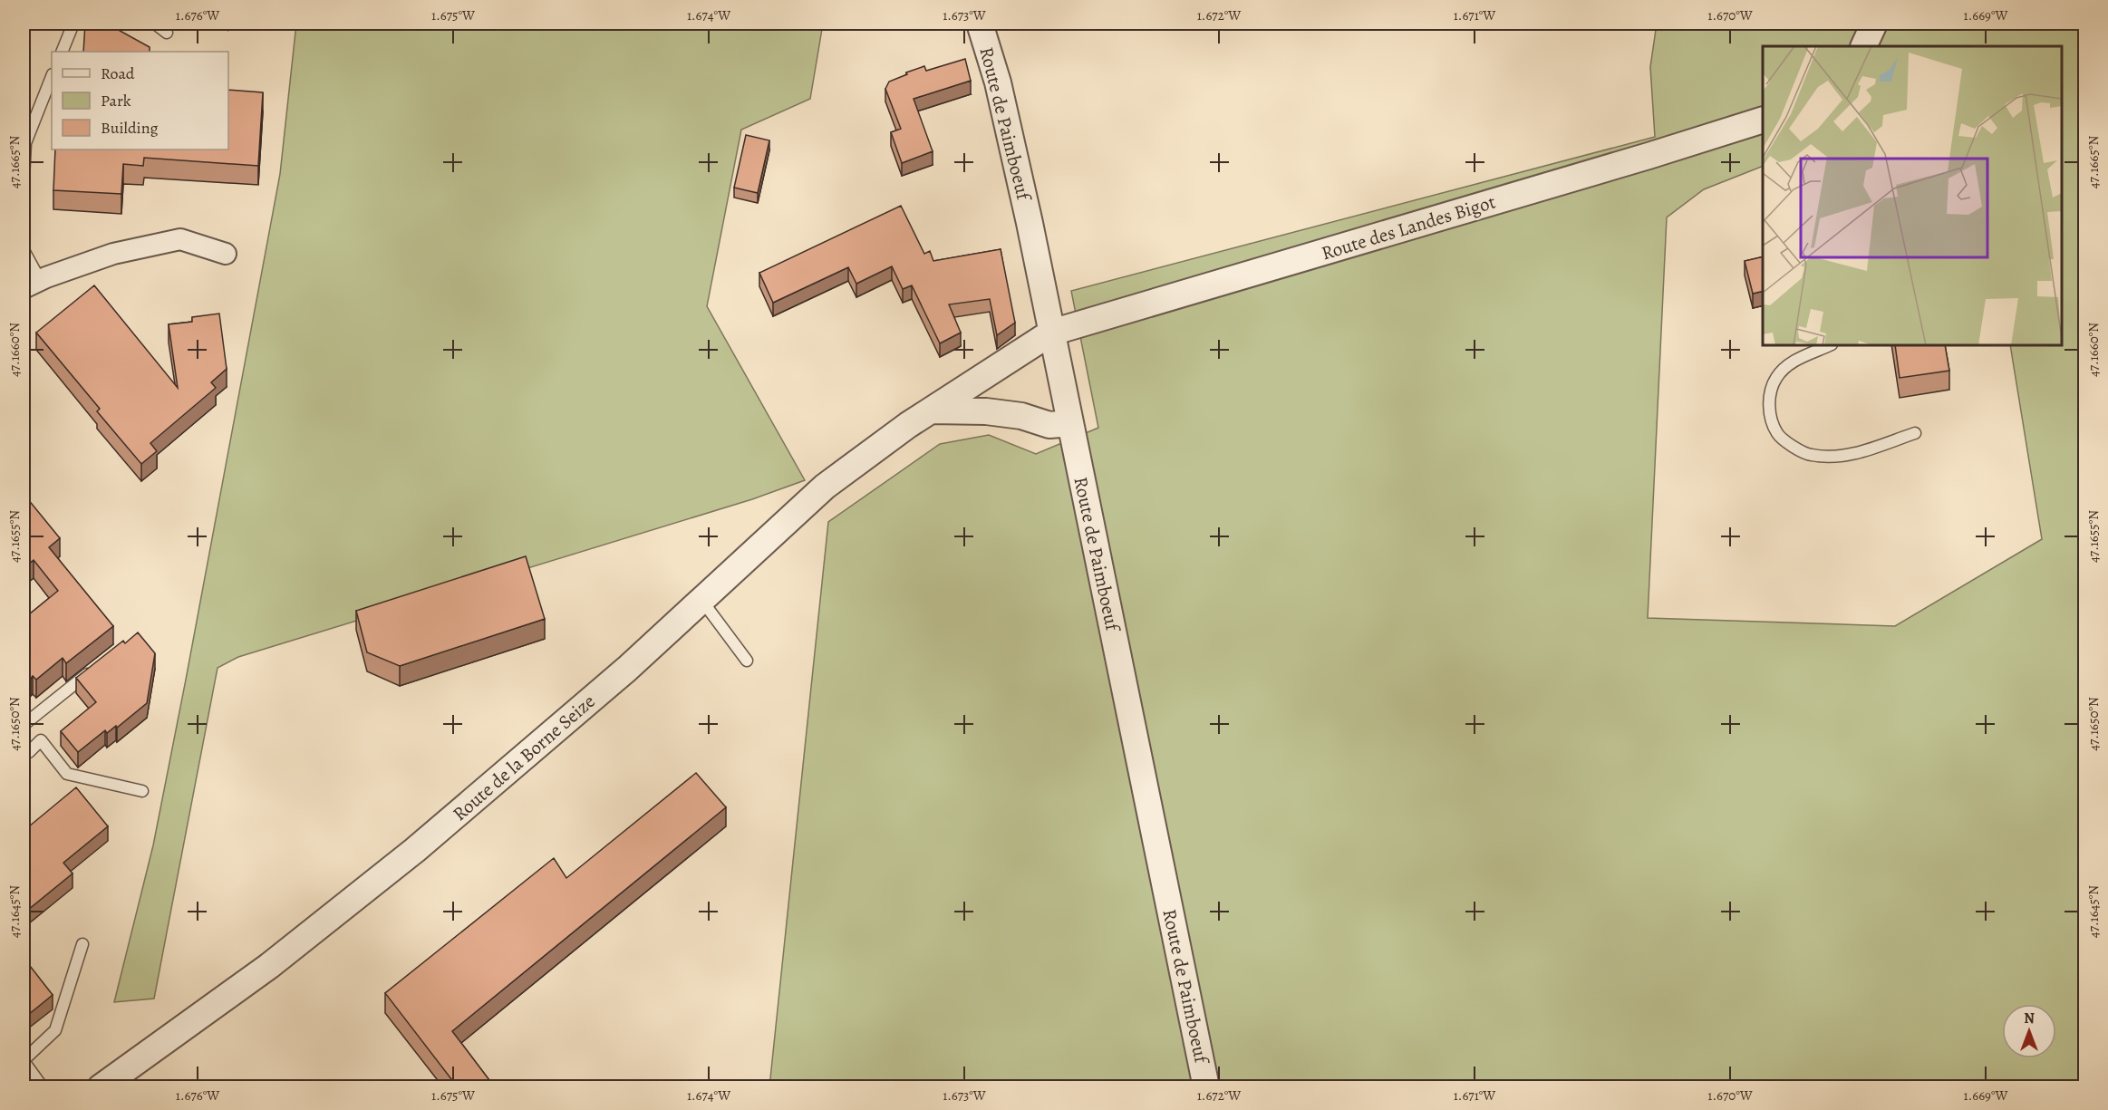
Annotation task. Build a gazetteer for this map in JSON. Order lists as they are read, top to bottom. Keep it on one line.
{"streets":{"street":["Route de Paimboeuf","Route des Landes Bigot","Route de la Borne Seize"]},"crossings":[["Route de Paimboeuf","Route des Landes Bigot"],["Route des Landes Bigot","Route de la Borne Seize"]],"legend":["Road","Park","Building"],"north":"top","coordinates":["1.676°W","1.675°W","1.674°W","1.673°W","1.672°W","1.671°W","1.670°W","1.669°W","47.1665°N","47.1660°N","47.1655°N","47.1650°N","47.1645°N"]}
